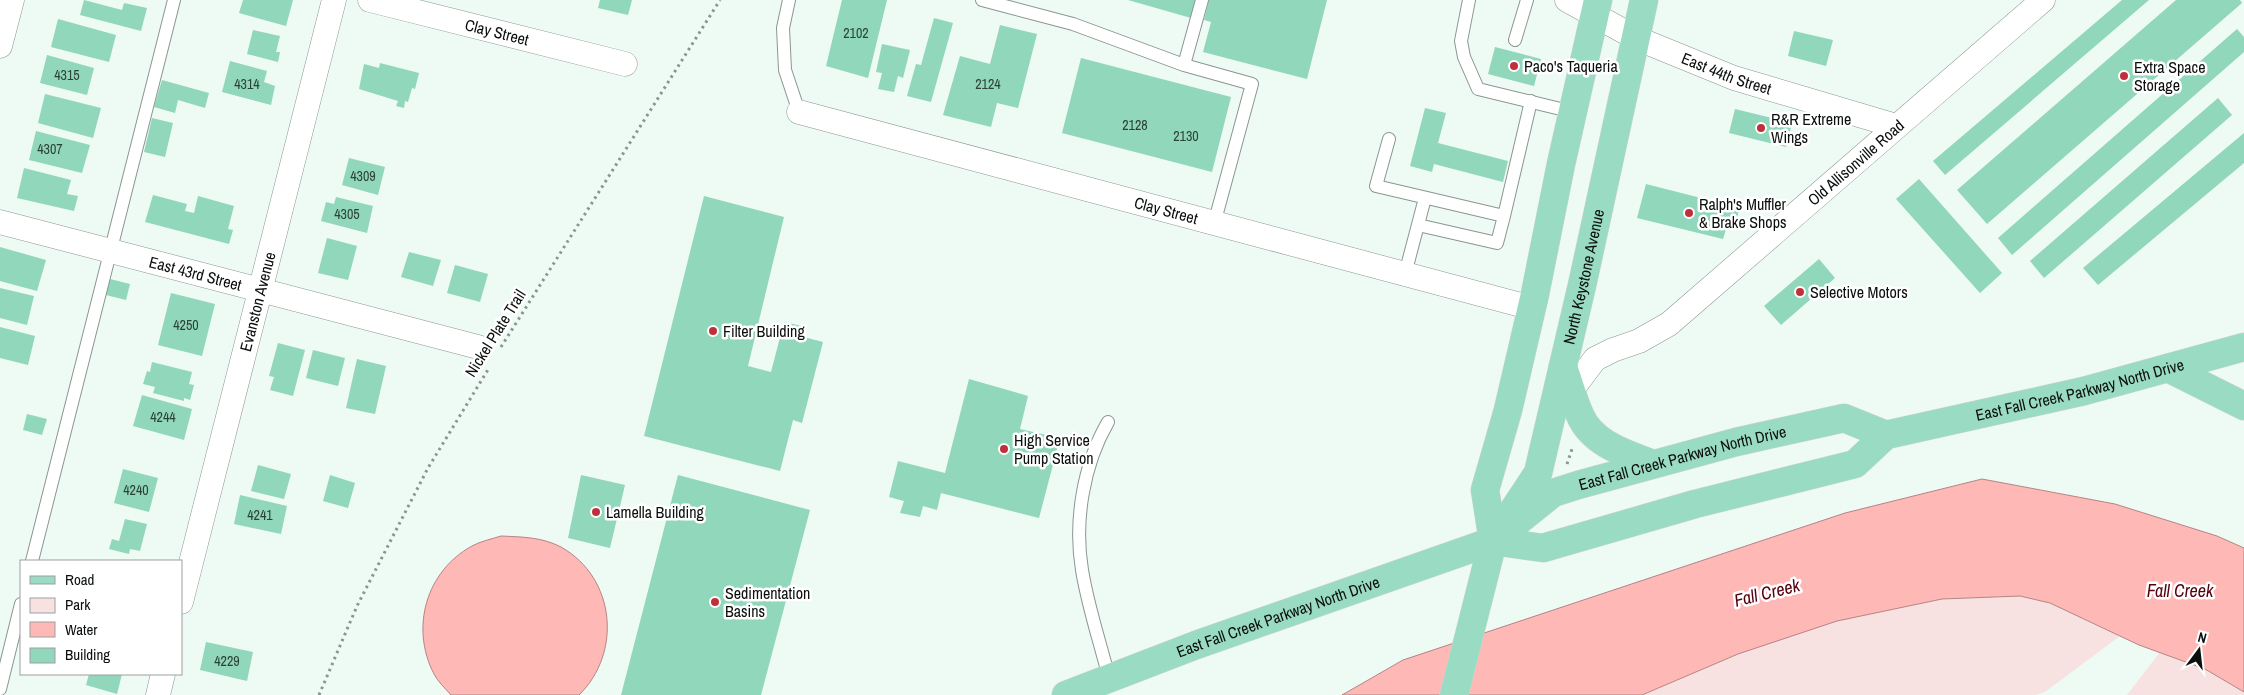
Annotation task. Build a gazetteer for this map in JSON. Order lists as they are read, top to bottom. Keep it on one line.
{"streets":{"main road":["North Keystone Avenue","East Fall Creek Parkway North Drive"],"street":["Clay Street","East 44th Street","Old Allisonville Road","East 43rd Street","Evanston Avenue"],"path":["Nickel Plate Trail"]},"crossings":[["Clay Street","North Keystone Avenue"],["East 44th Street","Old Allisonville Road"],["East 44th Street","North Keystone Avenue"],["Old Allisonville Road","North Keystone Avenue"],["East 43rd Street","Evanston Avenue"],["East 43rd Street","Nickel Plate Trail"],["North Keystone Avenue","East Fall Creek Parkway North Drive"]],"water":["Fall Creek"],"places":["Paco's Taqueria","Extra Space Storage","R&R Extreme Wings","Ralph's Muffler & Brake Shops","Selective Motors","Filter Building","High Service Pump Station","Lamella Building","Sedimentation Basins"],"house_numbers":["2102","4315","4314","2124","2128","2130","4307","4309","4305","4250","4244","4240","4241","4229"],"legend":["Road","Park","Water","Building"],"north":"top"}
